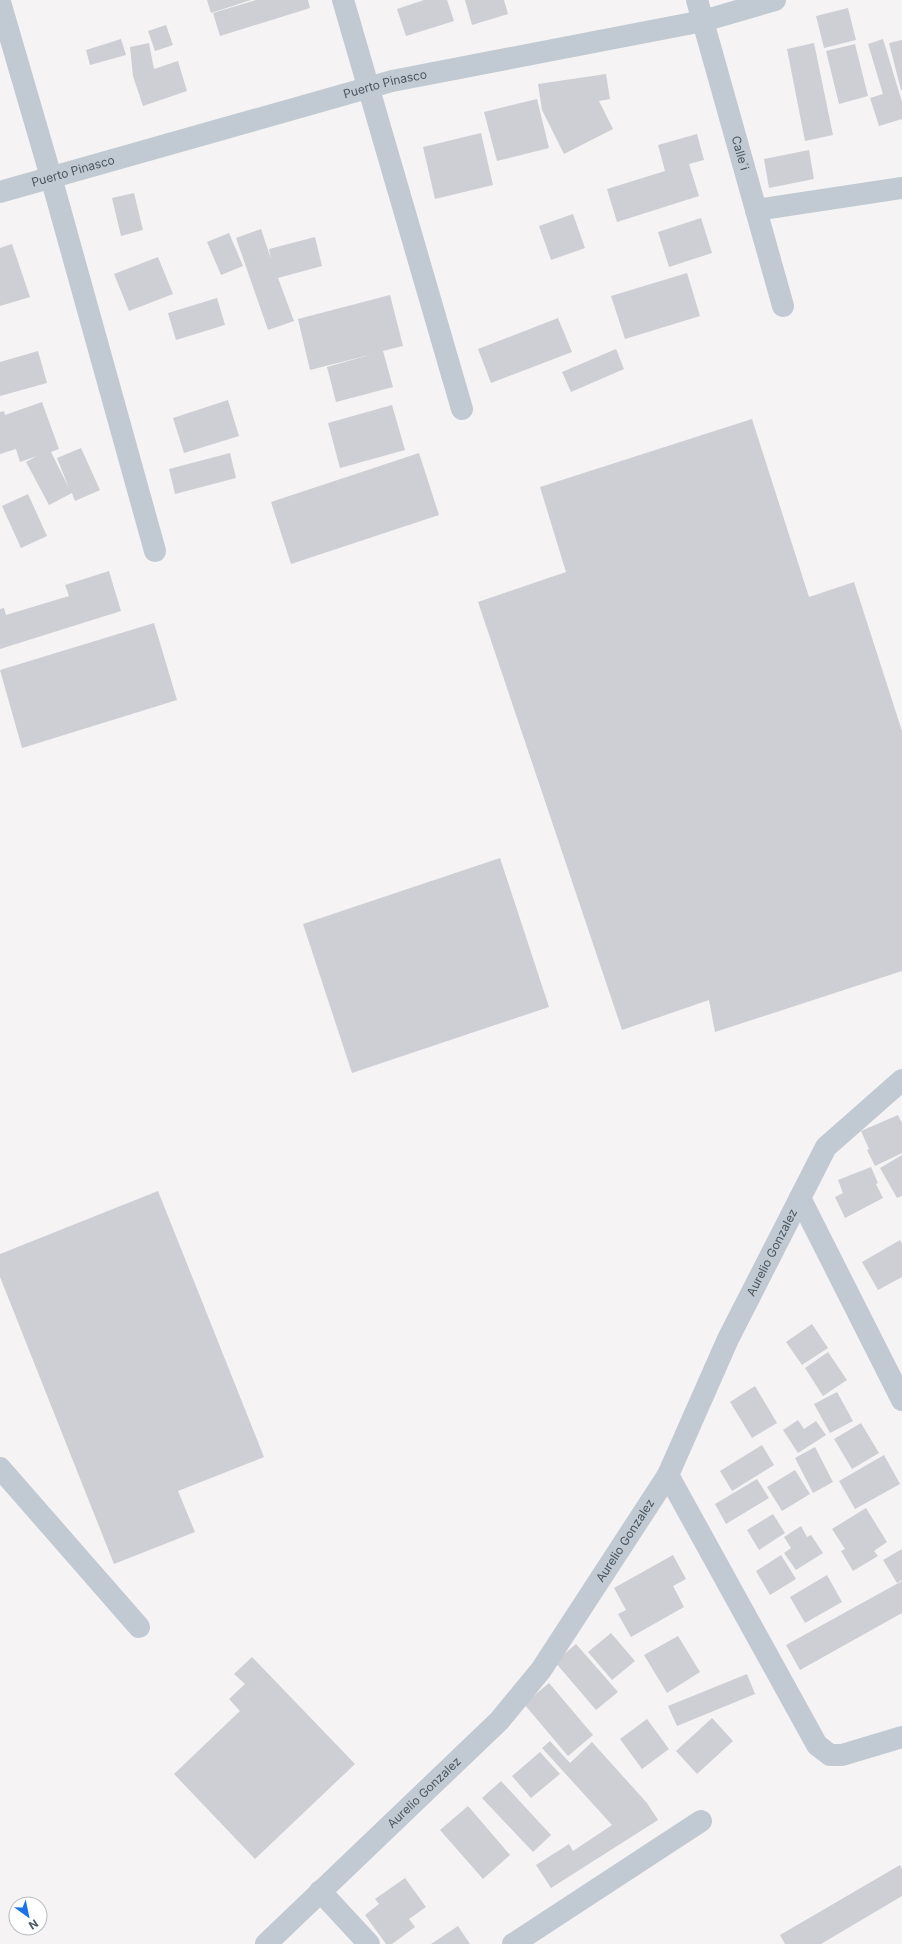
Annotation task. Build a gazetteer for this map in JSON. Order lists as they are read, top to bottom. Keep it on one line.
{"streets":{"street":["Puerto Pinasco","Calle´i","Aurelio Gonzalez"]},"crossings":[["Puerto Pinasco","Calle´i"]],"north":"bottom right"}
